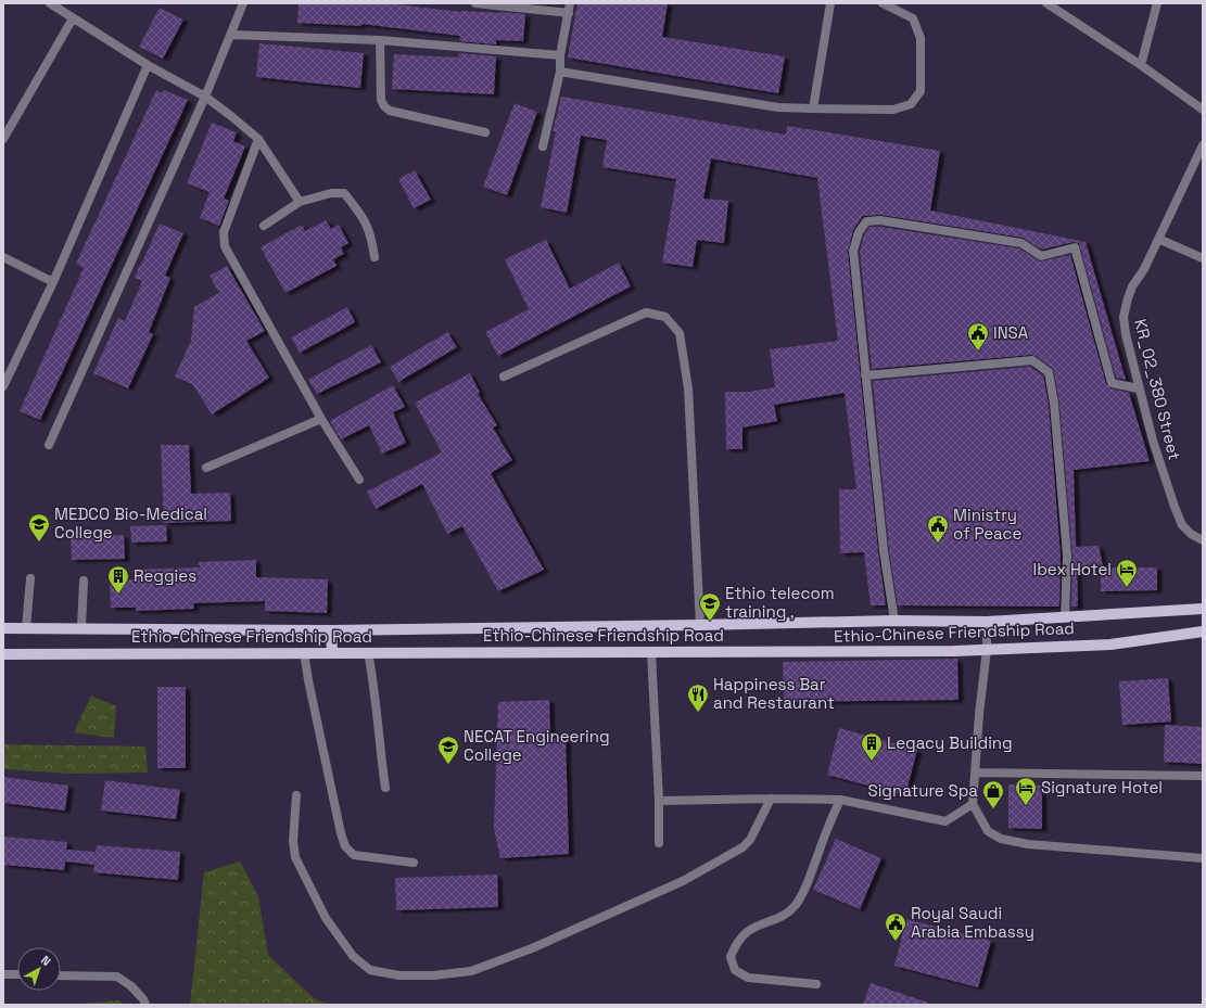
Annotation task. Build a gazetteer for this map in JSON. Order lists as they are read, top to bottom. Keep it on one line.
{"streets":{"main road":["Ethio-Chinese Friendship Road"],"street":["KR_02_380 Street"]},"places":{"public building":["INSA","Ministry of Peace","Royal Saudi Arabia Embassy"],"school or university":["MEDCO Bio-Medical College","Ethio telecom training ,","NECAT Engineering College"],"hotel":["Ibex Hotel","Signature Hotel"],"building":["Reggies","Legacy Building"],"restaurant":["Happiness Bar and Restaurant"],"shop":["Signature Spa"]},"north":"top right"}
